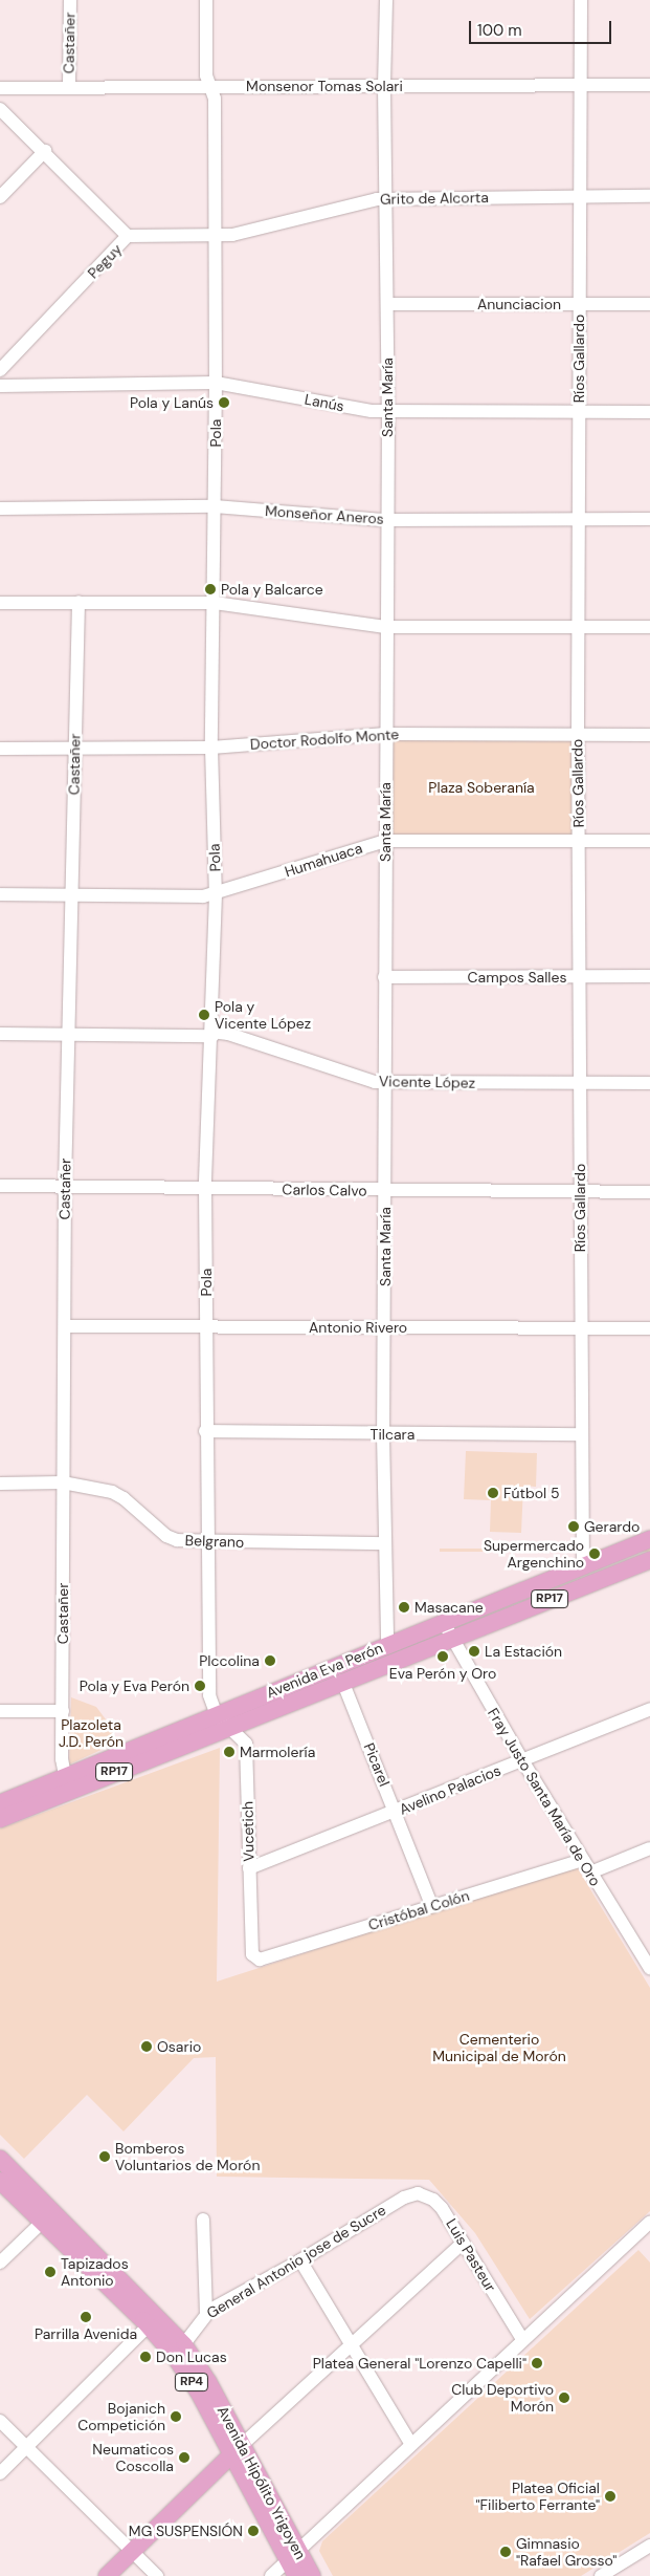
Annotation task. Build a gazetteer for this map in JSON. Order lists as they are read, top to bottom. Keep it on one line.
{"streets":{"main road":["RP17","Avenida Eva Perón","RP4","Avenida Hipólito Yrigoyen"],"street":["Castañer","Monsenor Tomas Solari","Grito de Alcorta","Peguy","Anunciacion","Ríos Gallardo","Santa María","Lanús","Pola","Monseñor Aneros","Doctor Rodolfo Monte","Humahuaca","Campos Salles","Vicente López","Carlos Calvo","Antonio Rivero","Tilcara","Belgrano","Picarel","Avelino Palacios","Fray Justo Santa María de Oro","Vucetich","Cristóbal Colón","Luis Pasteur","General Antonio jose de Sucre"]},"crossings":[["Castañer","Monsenor Tomas Solari"],["Castañer","Doctor Rodolfo Monte"],["Castañer","Humahuaca"],["Castañer","Vicente López"],["Castañer","Carlos Calvo"],["Castañer","Antonio Rivero"],["Castañer","Belgrano"],["Castañer","Avenida Eva Perón"],["Monsenor Tomas Solari","Ríos Gallardo"],["Monsenor Tomas Solari","Santa María"],["Monsenor Tomas Solari","Pola"],["Grito de Alcorta","Peguy"],["Grito de Alcorta","Ríos Gallardo"],["Grito de Alcorta","Santa María"],["Grito de Alcorta","Pola"],["Anunciacion","Ríos Gallardo"],["Anunciacion","Santa María"],["Ríos Gallardo","Lanús"],["Ríos Gallardo","Monseñor Aneros"],["Ríos Gallardo","Doctor Rodolfo Monte"],["Ríos Gallardo","Humahuaca"],["Ríos Gallardo","Campos Salles"],["Ríos Gallardo","Vicente López"],["Ríos Gallardo","Carlos Calvo"],["Ríos Gallardo","Antonio Rivero"],["Ríos Gallardo","Tilcara"],["Ríos Gallardo","Avenida Eva Perón"],["Santa María","Lanús"],["Santa María","Monseñor Aneros"],["Santa María","Doctor Rodolfo Monte"],["Santa María","Humahuaca"],["Santa María","Campos Salles"],["Santa María","Vicente López"],["Santa María","Carlos Calvo"],["Santa María","Antonio Rivero"],["Santa María","Tilcara"],["Santa María","Belgrano"],["Santa María","Avenida Eva Perón"],["Lanús","Pola"],["Pola","Monseñor Aneros"],["Pola","Doctor Rodolfo Monte"],["Pola","Humahuaca"],["Pola","Vicente López"],["Pola","Carlos Calvo"],["Pola","Antonio Rivero"],["Pola","Tilcara"],["Pola","Belgrano"],["Pola","Avenida Eva Perón"],["Pola","Vucetich"],["Avenida Eva Perón","Picarel"],["Avenida Eva Perón","Fray Justo Santa María de Oro"],["Avenida Eva Perón","Vucetich"],["Picarel","Avelino Palacios"],["Picarel","Cristóbal Colón"],["Avelino Palacios","Fray Justo Santa María de Oro"],["Avelino Palacios","Vucetich"],["Fray Justo Santa María de Oro","Cristóbal Colón"],["Vucetich","Cristóbal Colón"],["Luis Pasteur","General Antonio jose de Sucre"],["General Antonio jose de Sucre","Avenida Hipólito Yrigoyen"]],"parks":["Plaza Soberanía","Plazoleta J.D. Perón","Cementerio Municipal de Morón"],"places":["Pola y Lanús","Pola y Balcarce","Pola y Vicente López","Fútbol 5","Gerardo","Supermercado Argenchino","Masacane","La Estación","Eva Perón y Oro","PIccolina","Pola y Eva Perón","Marmolería","Osario","Bomberos Voluntarios de Morón","Tapizados Antonio","Parrilla Avenida","Don Lucas","Platea General \"Lorenzo Capelli\"","Club Deportivo Morón","Bojanich Competición","Neumaticos Coscolla","Platea Oficial \"Filiberto Ferrante\"","MG SUSPENSIÓN","Gimnasio \"Rafael Grosso\""],"scale_bar":"100 m"}
